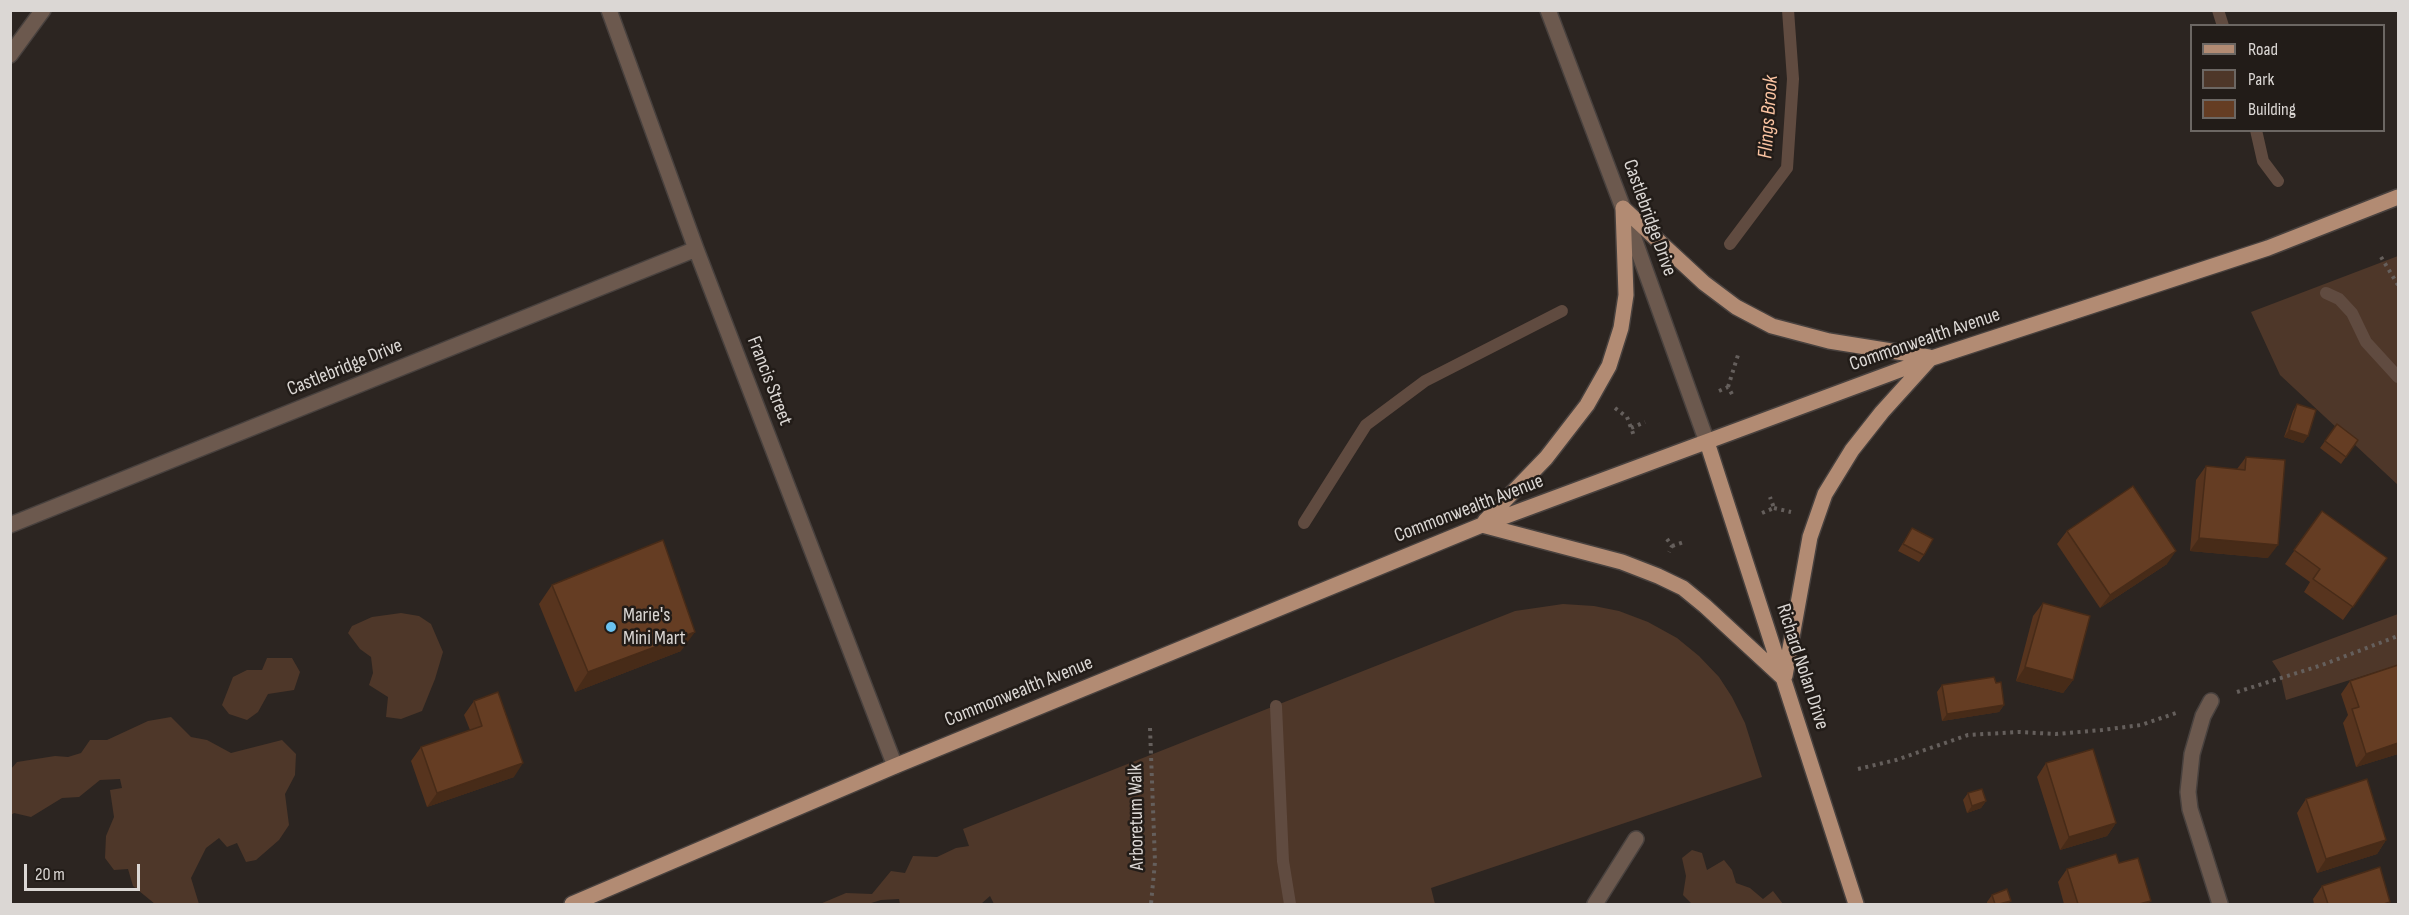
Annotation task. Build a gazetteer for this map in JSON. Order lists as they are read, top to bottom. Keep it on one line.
{"streets":{"main road":["Commonwealth Avenue","Richard Nolan Drive"],"street":["Castlebridge Drive","Francis Street"],"path":["Arboretum Walk"]},"crossings":[["Castlebridge Drive","Commonwealth Avenue"],["Castlebridge Drive","Francis Street"],["Castlebridge Drive","Richard Nolan Drive"],["Commonwealth Avenue","Francis Street"],["Commonwealth Avenue","Richard Nolan Drive"]],"water":["Flings Brook"],"places":["Marie's Mini Mart"],"legend":["Road","Park","Building"],"scale_bar":"20 m"}
